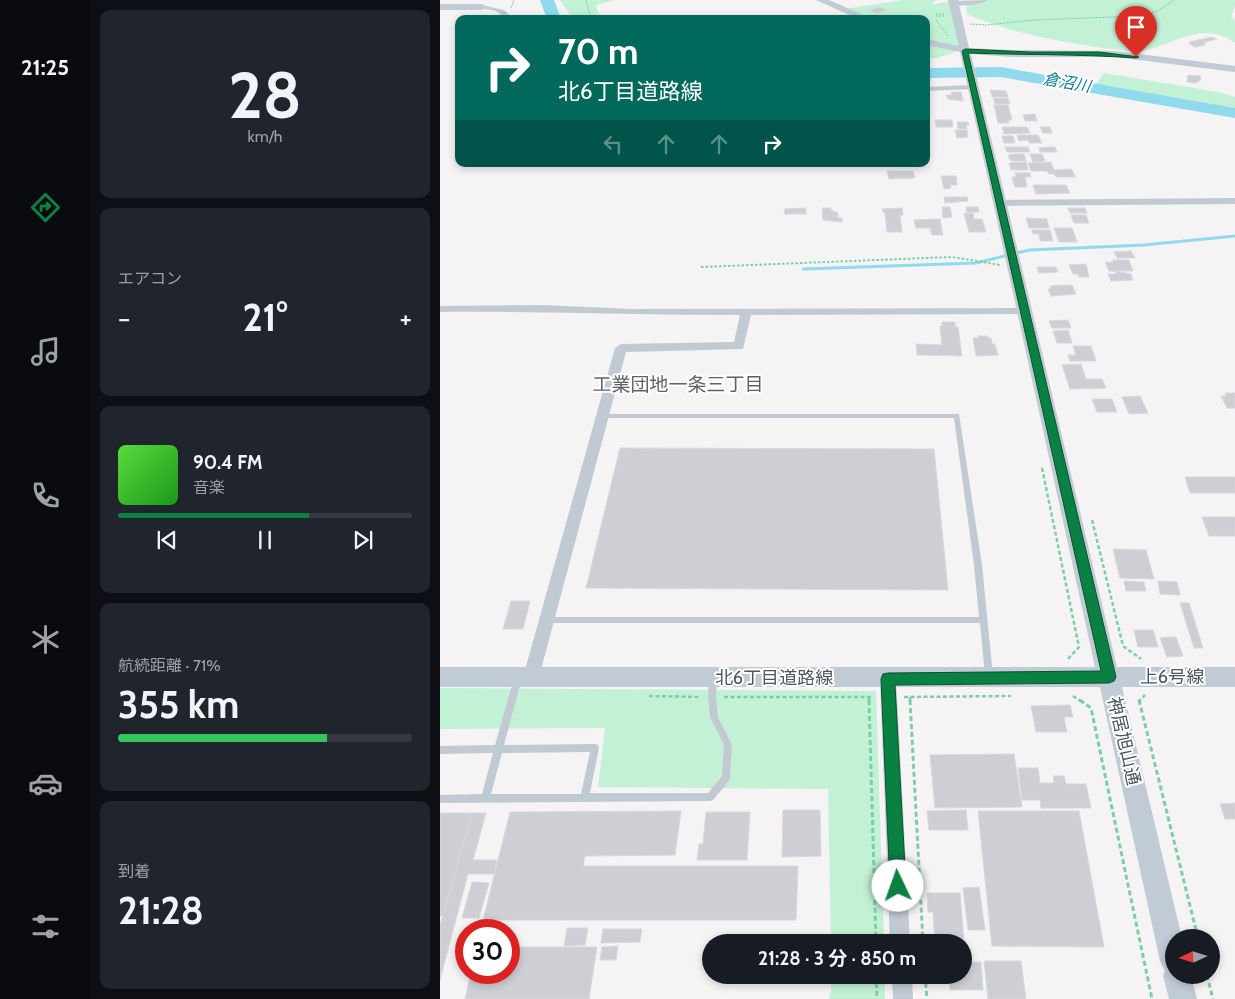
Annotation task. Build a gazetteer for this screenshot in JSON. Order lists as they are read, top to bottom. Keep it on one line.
{"streets":{"main road":["上6号線","北6丁目道路線","神居旭山通"]},"crossings":[["上6号線","北6丁目道路線"],["上6号線","神居旭山通"],["北6丁目道路線","神居旭山通"]],"districts":["工業団地一条三丁目"],"water":["倉沼川"],"north":"left","page":{"tabs":"21:25","tile":[["28","km/h"],"エアコン",["航続距離 · 71%","355 km"],["到着","21:28"]],"turn":["70 m","北6丁目道路線"],"heat":["−","21°","+"],"song":["90.4 FM","音楽"],"limit":"30","trip":"21:28 · 3 分 · 850 m"}}
